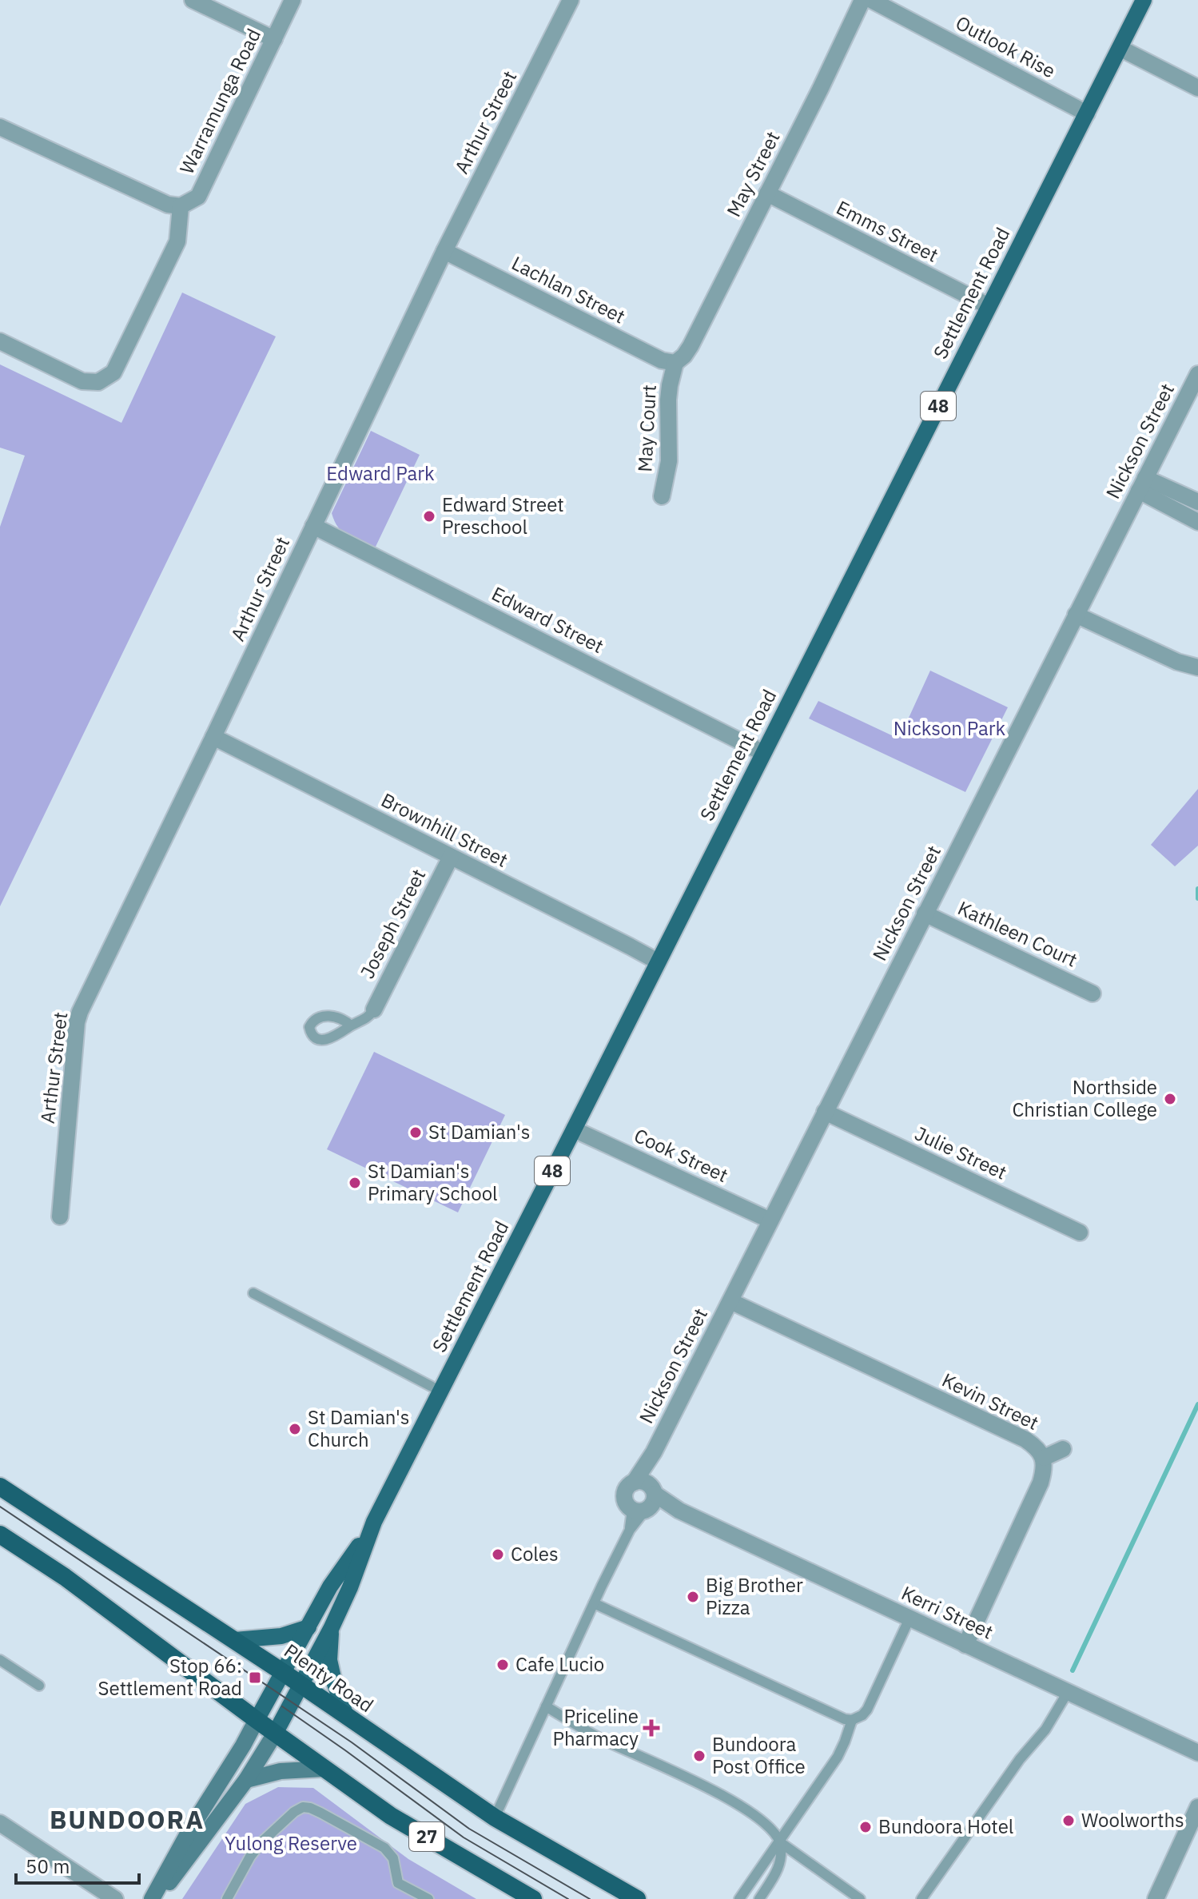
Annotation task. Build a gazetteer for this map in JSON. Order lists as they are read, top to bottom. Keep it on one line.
{"streets":{"highway":["Plenty Road","27"],"main road":["Settlement Road","48"],"street":["Outlook Rise","Warramunga Road","Arthur Street","May Street","Emms Street","Lachlan Street","May Court","Nickson Street","Edward Street","Brownhill Street","Joseph Street","Kathleen Court","Julie Street","Cook Street","Kevin Street","Kerri Street"]},"crossings":[["Outlook Rise","Settlement Road"],["Arthur Street","Lachlan Street"],["Arthur Street","Edward Street"],["Arthur Street","Brownhill Street"],["May Street","Emms Street"],["May Street","Lachlan Street"],["May Street","May Court"],["Emms Street","Settlement Road"],["Lachlan Street","May Court"],["Settlement Road","Edward Street"],["Settlement Road","Brownhill Street"],["Settlement Road","Cook Street"],["Settlement Road","Plenty Road"],["Settlement Road","27"],["Nickson Street","Kathleen Court"],["Nickson Street","Julie Street"],["Nickson Street","Cook Street"],["Nickson Street","Kevin Street"],["Nickson Street","Kerri Street"],["Nickson Street","Plenty Road"],["Brownhill Street","Joseph Street"],["Kevin Street","Kerri Street"]],"districts":["BUNDOORA"],"parks":["Edward Park","Nickson Park","Yulong Reserve"],"places":{"other":["Edward Street Preschool","Northside Christian College","St Damian's","St Damian's Primary School","St Damian's Church","Coles","Big Brother Pizza","Cafe Lucio","Bundoora Post Office","Woolworths","Bundoora Hotel"],"transit":["Stop 66: Settlement Road"],"health":["Priceline Pharmacy"]},"scale_bar":"50 m"}
